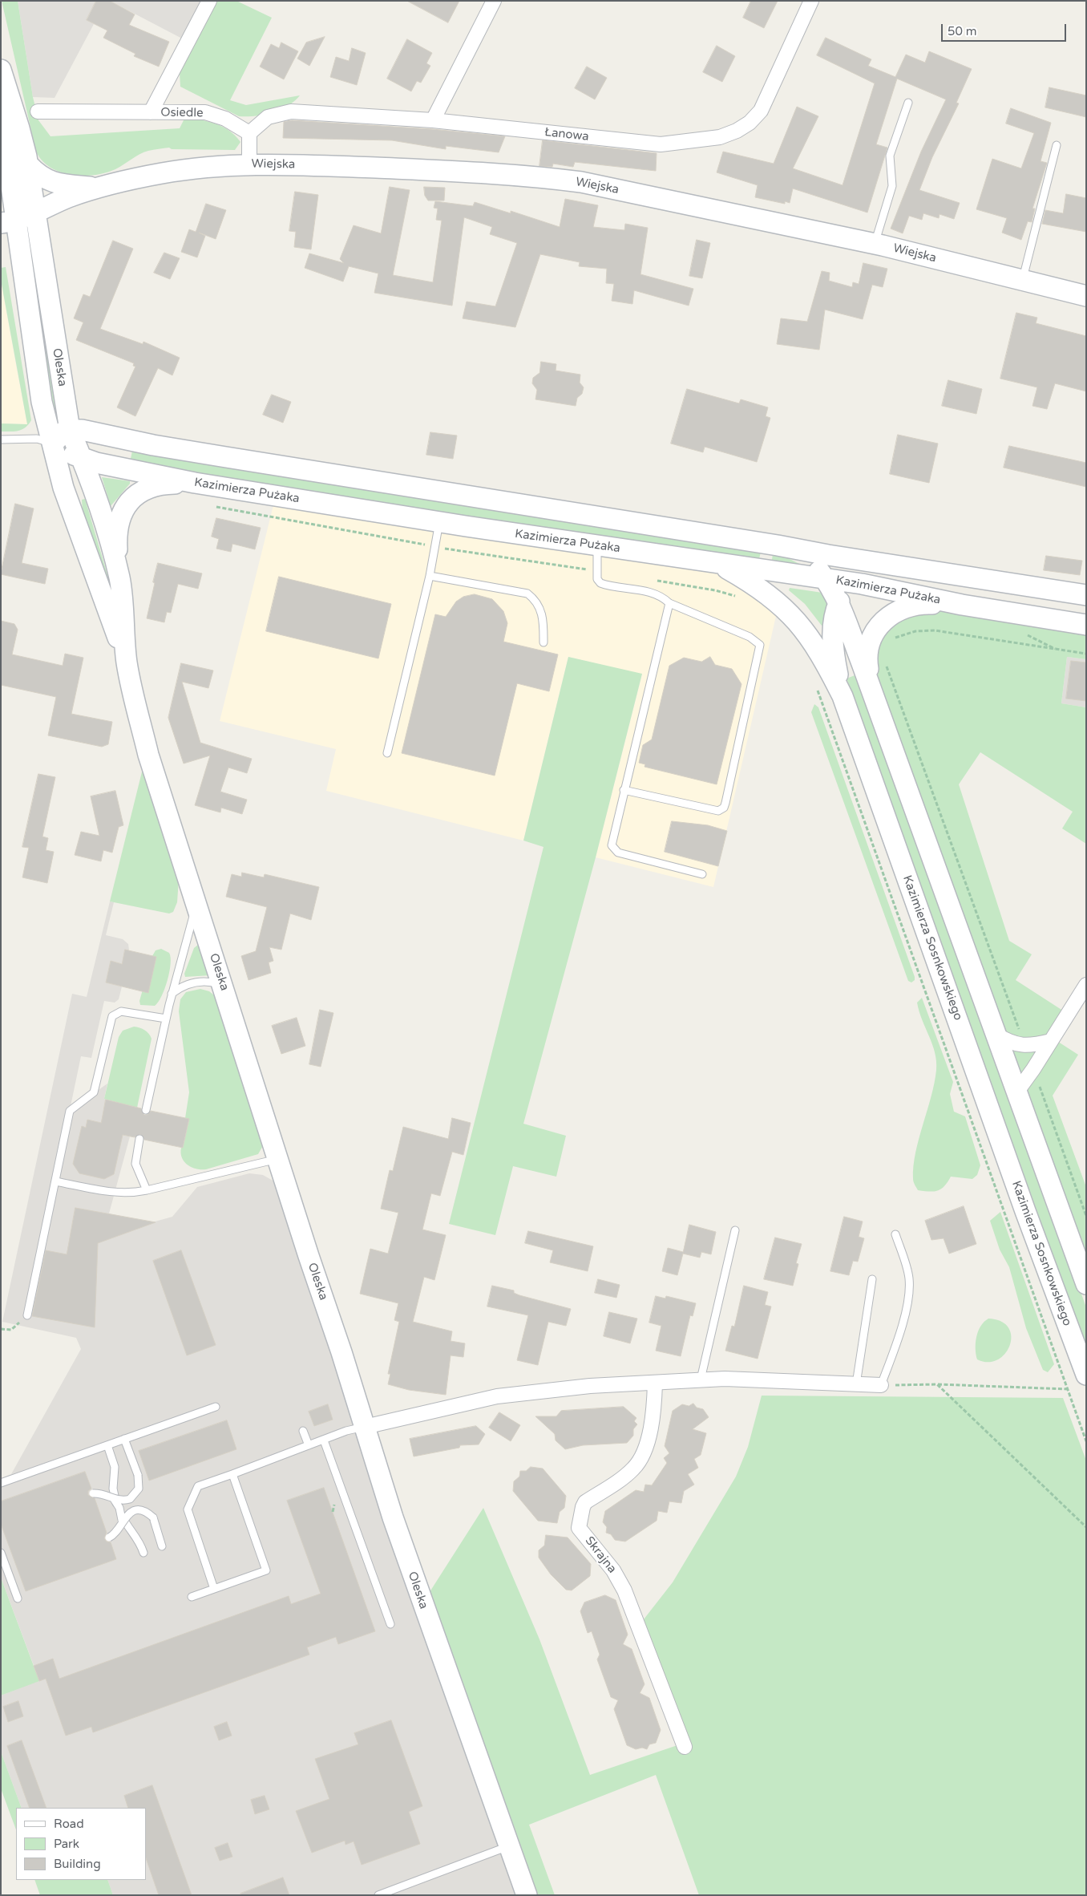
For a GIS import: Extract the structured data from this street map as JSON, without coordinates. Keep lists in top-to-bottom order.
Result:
{
  "streets": {
    "street": [
      "Osiedle",
      "Łanowa",
      "Wiejska",
      "Oleska",
      "Kazimierza Pużaka",
      "Kazimierza Sosnkowskiego",
      "Skrajna"
    ]
  },
  "crossings": [
    ["Osiedle", "Łanowa"],
    ["Wiejska", "Oleska"],
    ["Oleska", "Kazimierza Pużaka"],
    ["Kazimierza Pużaka", "Kazimierza Sosnkowskiego"]
  ],
  "legend": ["Road", "Park", "Building"],
  "scale_bar": "50 m"
}
